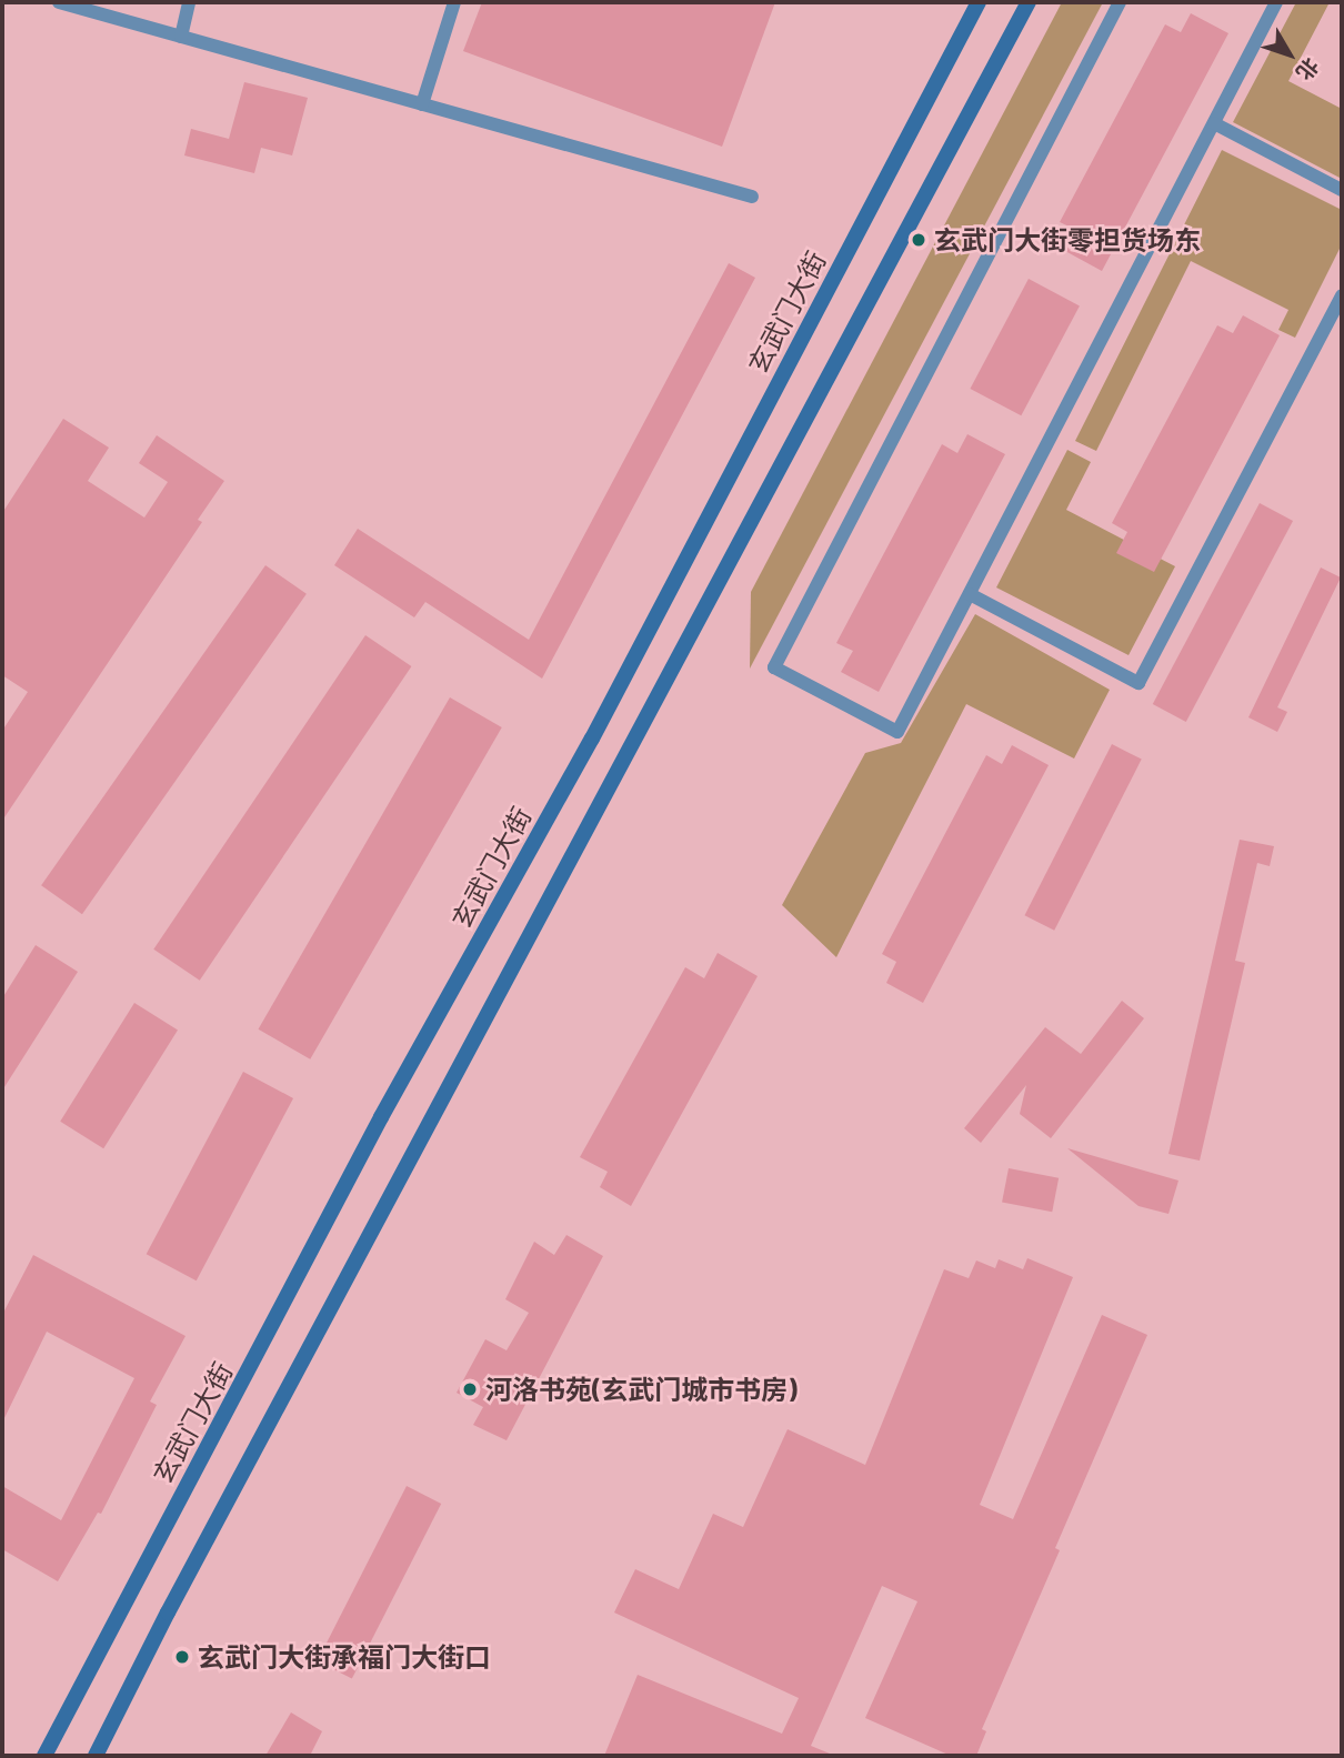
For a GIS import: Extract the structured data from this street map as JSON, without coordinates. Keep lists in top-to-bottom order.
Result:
{
  "streets": {
    "main road": ["玄武门大街"]
  },
  "places": ["玄武门大街零担货场东", "河洛书苑(玄武门城市书房)", "玄武门大街承福门大街口"],
  "north": "bottom right"
}
